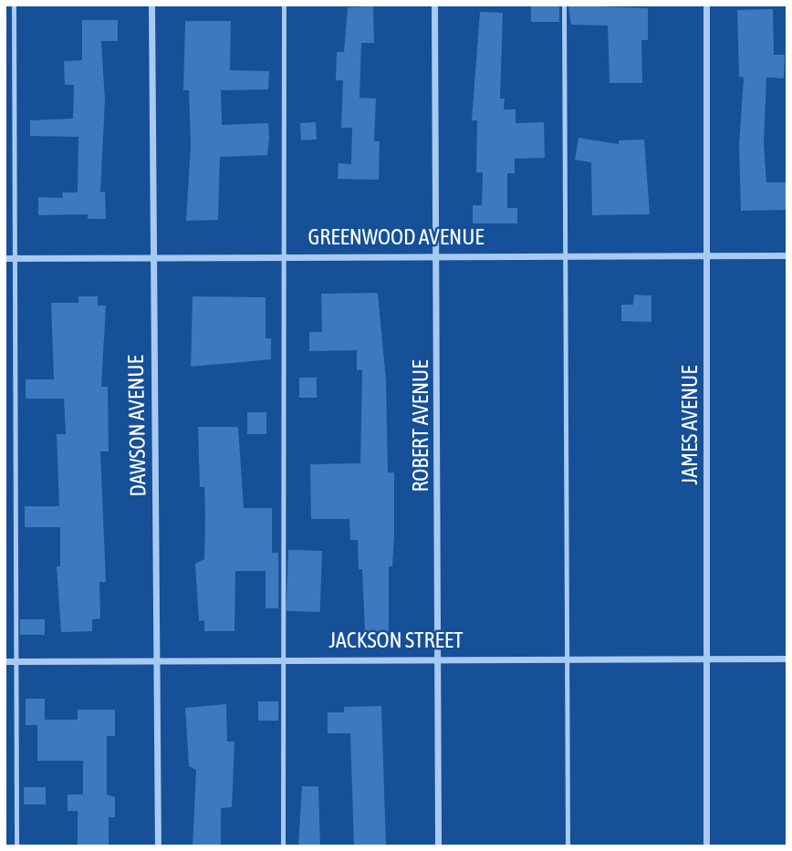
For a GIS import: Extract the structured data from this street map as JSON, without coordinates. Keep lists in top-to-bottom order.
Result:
{
  "streets": {
    "street": [
      "GREENWOOD AVENUE",
      "JAMES AVENUE",
      "DAWSON AVENUE",
      "ROBERT AVENUE",
      "JACKSON STREET"
    ]
  },
  "crossings": [
    ["GREENWOOD AVENUE", "JAMES AVENUE"],
    ["GREENWOOD AVENUE", "DAWSON AVENUE"],
    ["GREENWOOD AVENUE", "ROBERT AVENUE"],
    ["JAMES AVENUE", "JACKSON STREET"],
    ["DAWSON AVENUE", "JACKSON STREET"],
    ["ROBERT AVENUE", "JACKSON STREET"]
  ]
}
